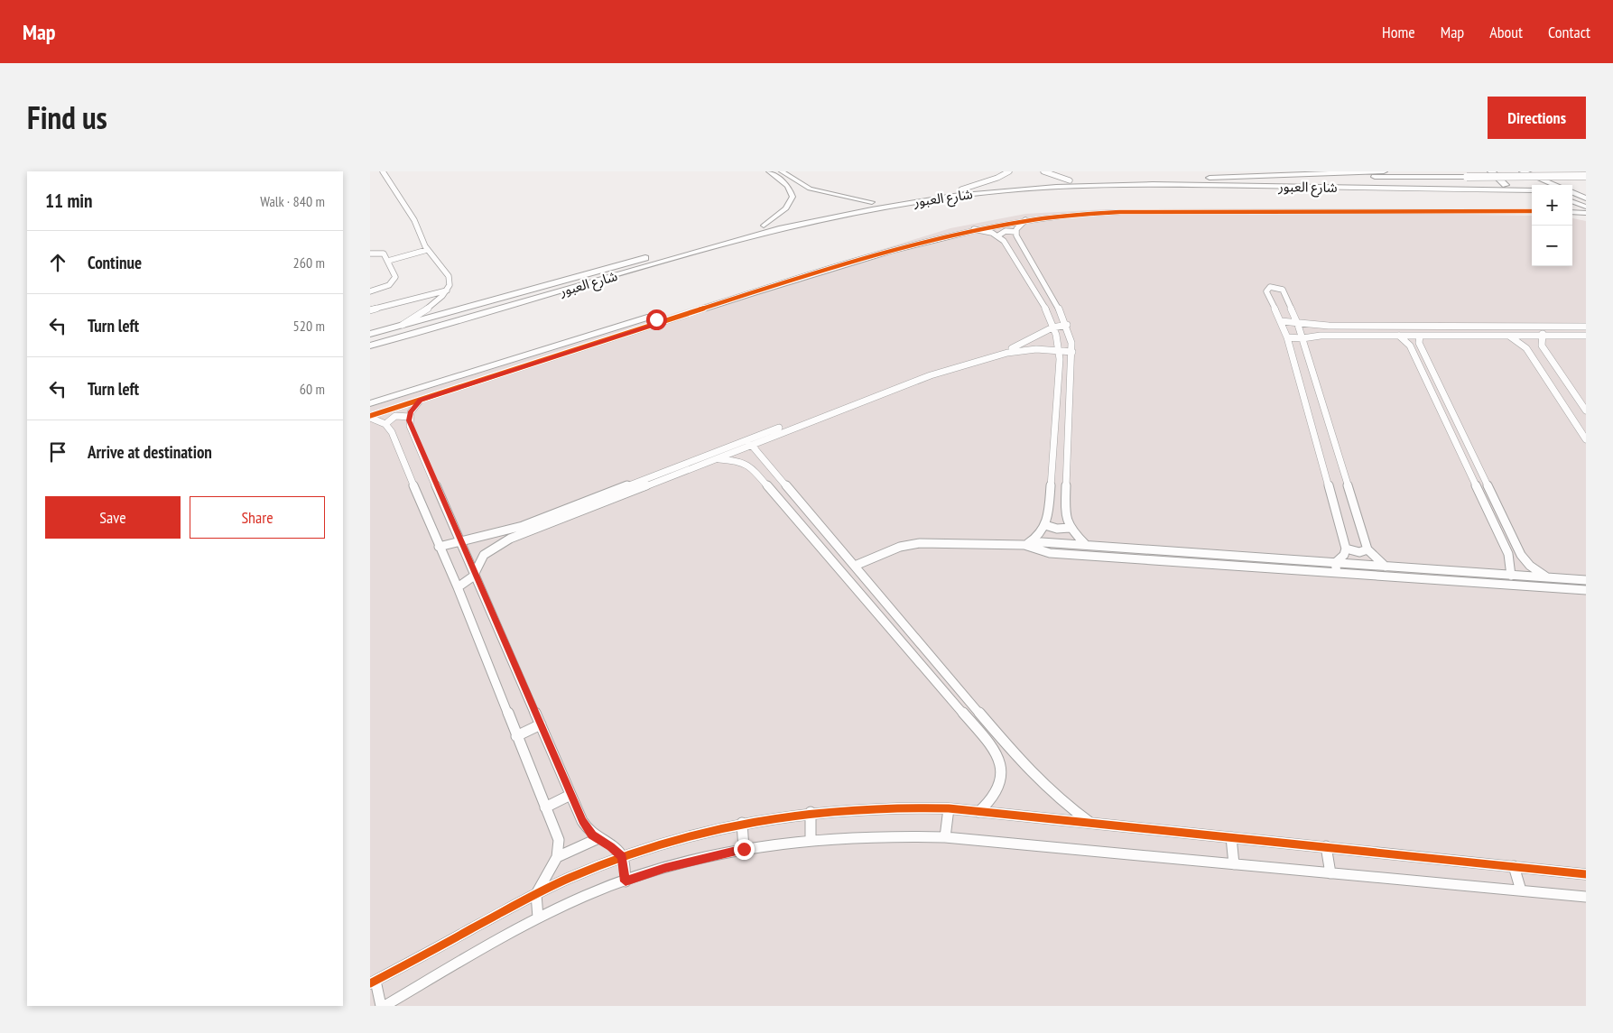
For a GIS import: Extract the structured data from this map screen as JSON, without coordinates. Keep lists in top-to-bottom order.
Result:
{
  "streets": {
    "main road": ["شارع العبور"]
  },
  "page": {
    "header": "Map",
    "nav": [
      "Home",
      "Map",
      "About",
      "Contact"
    ],
    "title": "Find us",
    "buttons": [
      "Directions",
      ["Save", "Share"]
    ],
    "heading": ["11 min", "Walk · 840 m"],
    "map_buttons": ["+", "−"],
    "list": [
      ["Continue", "260 m"],
      ["Turn left", "520 m"],
      ["Turn left", "60 m"],
      "Arrive at destination"
    ]
  }
}
